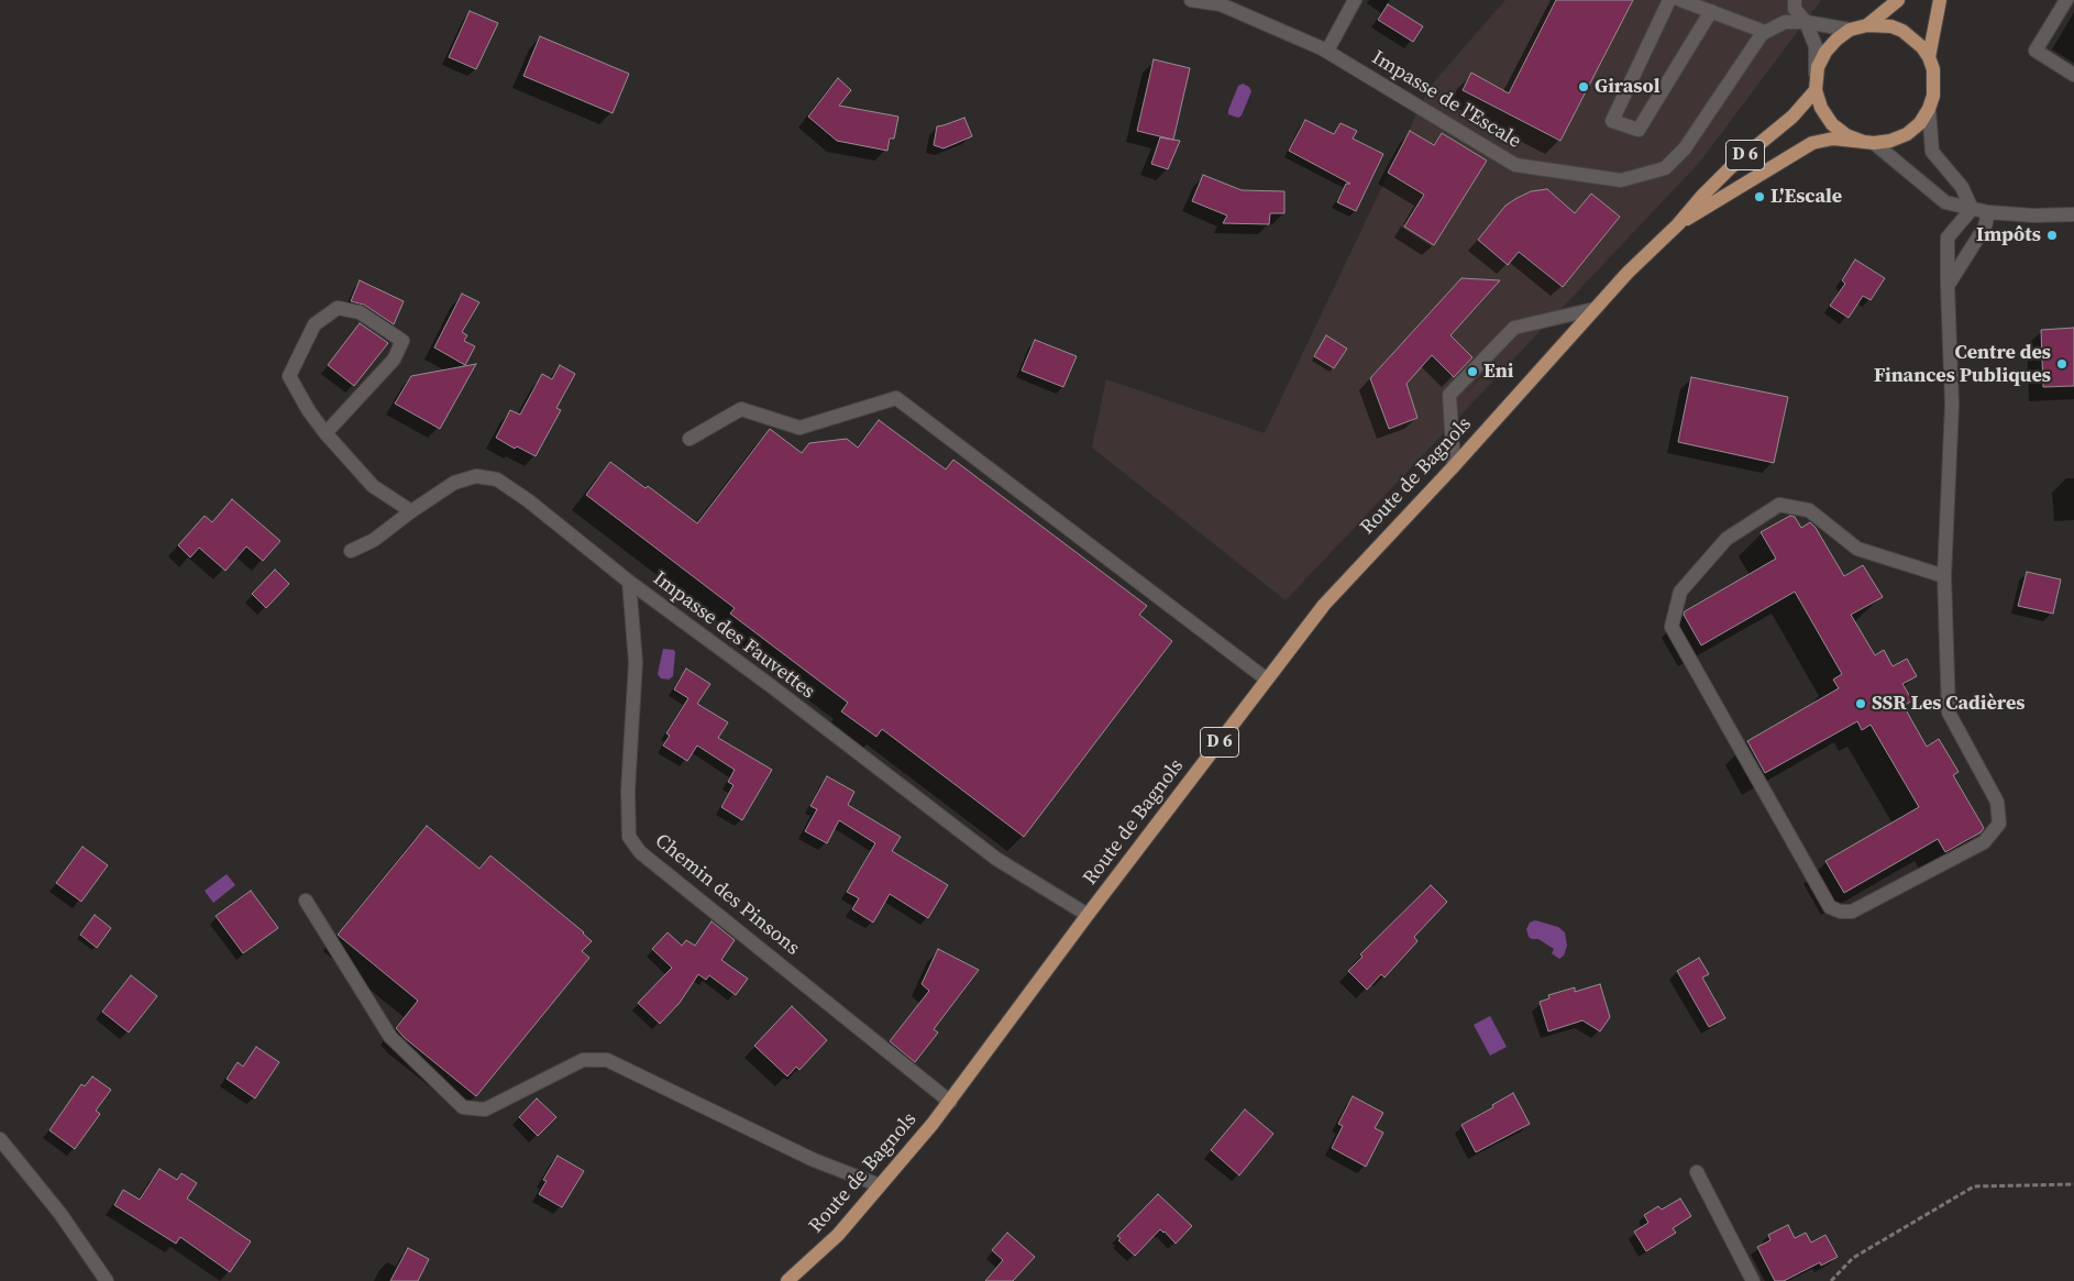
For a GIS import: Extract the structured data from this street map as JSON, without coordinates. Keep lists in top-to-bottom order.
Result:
{
  "streets": {
    "main road": ["D 6", "Route de Bagnols"],
    "street": ["Impasse de l'Escale", "Impasse des Fauvettes", "Chemin des Pinsons"]
  },
  "crossings": [
    ["D 6", "Route de Bagnols"],
    ["Route de Bagnols", "Impasse des Fauvettes"],
    ["Route de Bagnols", "Chemin des Pinsons"],
    ["Impasse des Fauvettes", "Chemin des Pinsons"]
  ],
  "places": [
    "Girasol",
    "L'Escale",
    "Impôts",
    "Centre des Finances Publiques",
    "Eni",
    "SSR Les Cadières"
  ]
}
